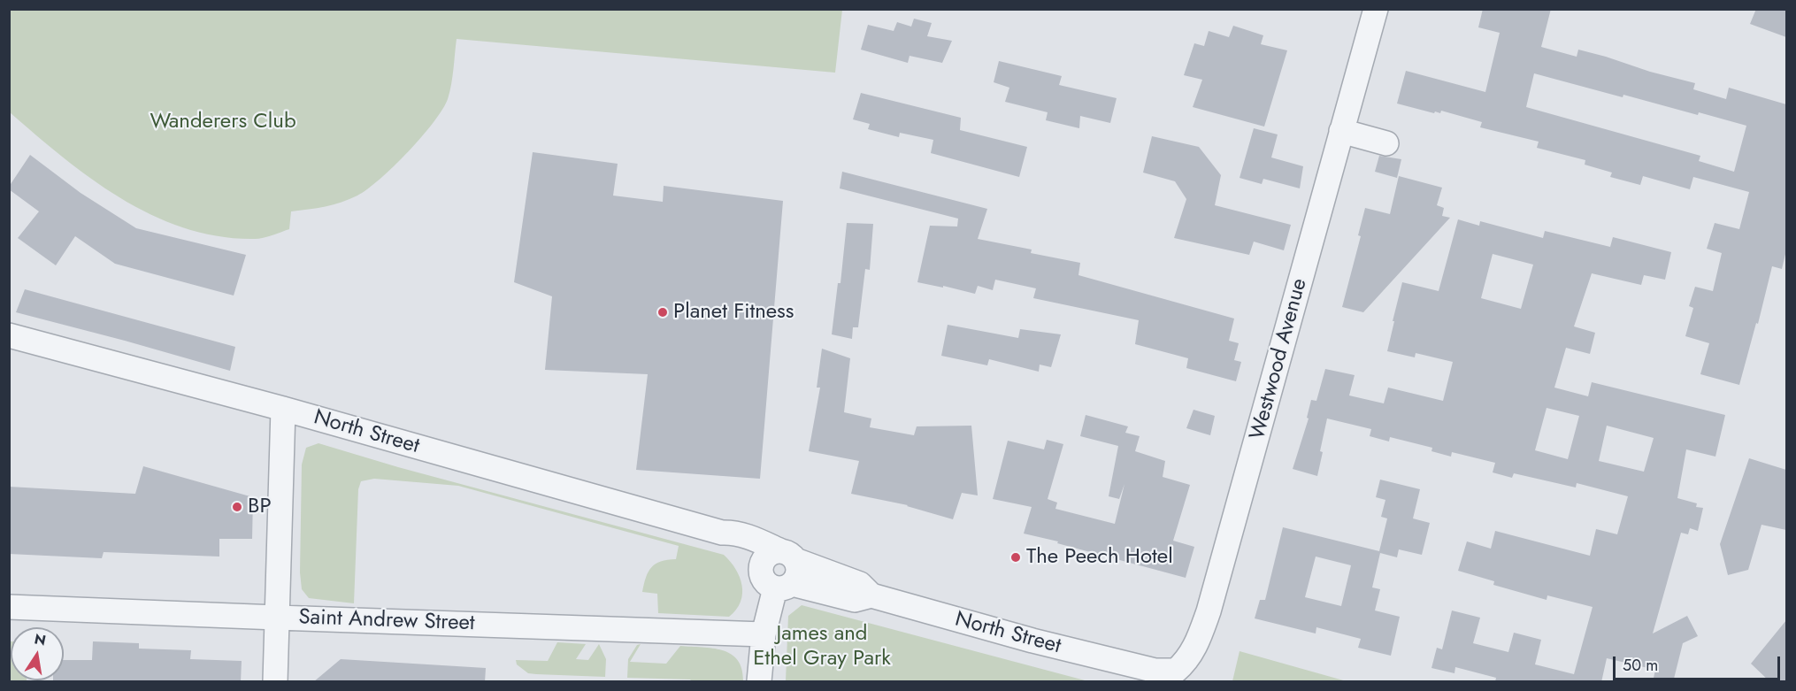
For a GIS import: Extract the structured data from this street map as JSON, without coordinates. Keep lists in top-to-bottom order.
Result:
{
  "streets": {
    "street": ["Westwood Avenue", "North Street", "Saint Andrew Street"]
  },
  "crossings": [
    ["Westwood Avenue", "North Street"]
  ],
  "parks": ["Wanderers Club", "James and Ethel Gray Park"],
  "places": ["Planet Fitness", "BP", "The Peech Hotel"],
  "scale_bar": "50 m",
  "north": "top"
}
